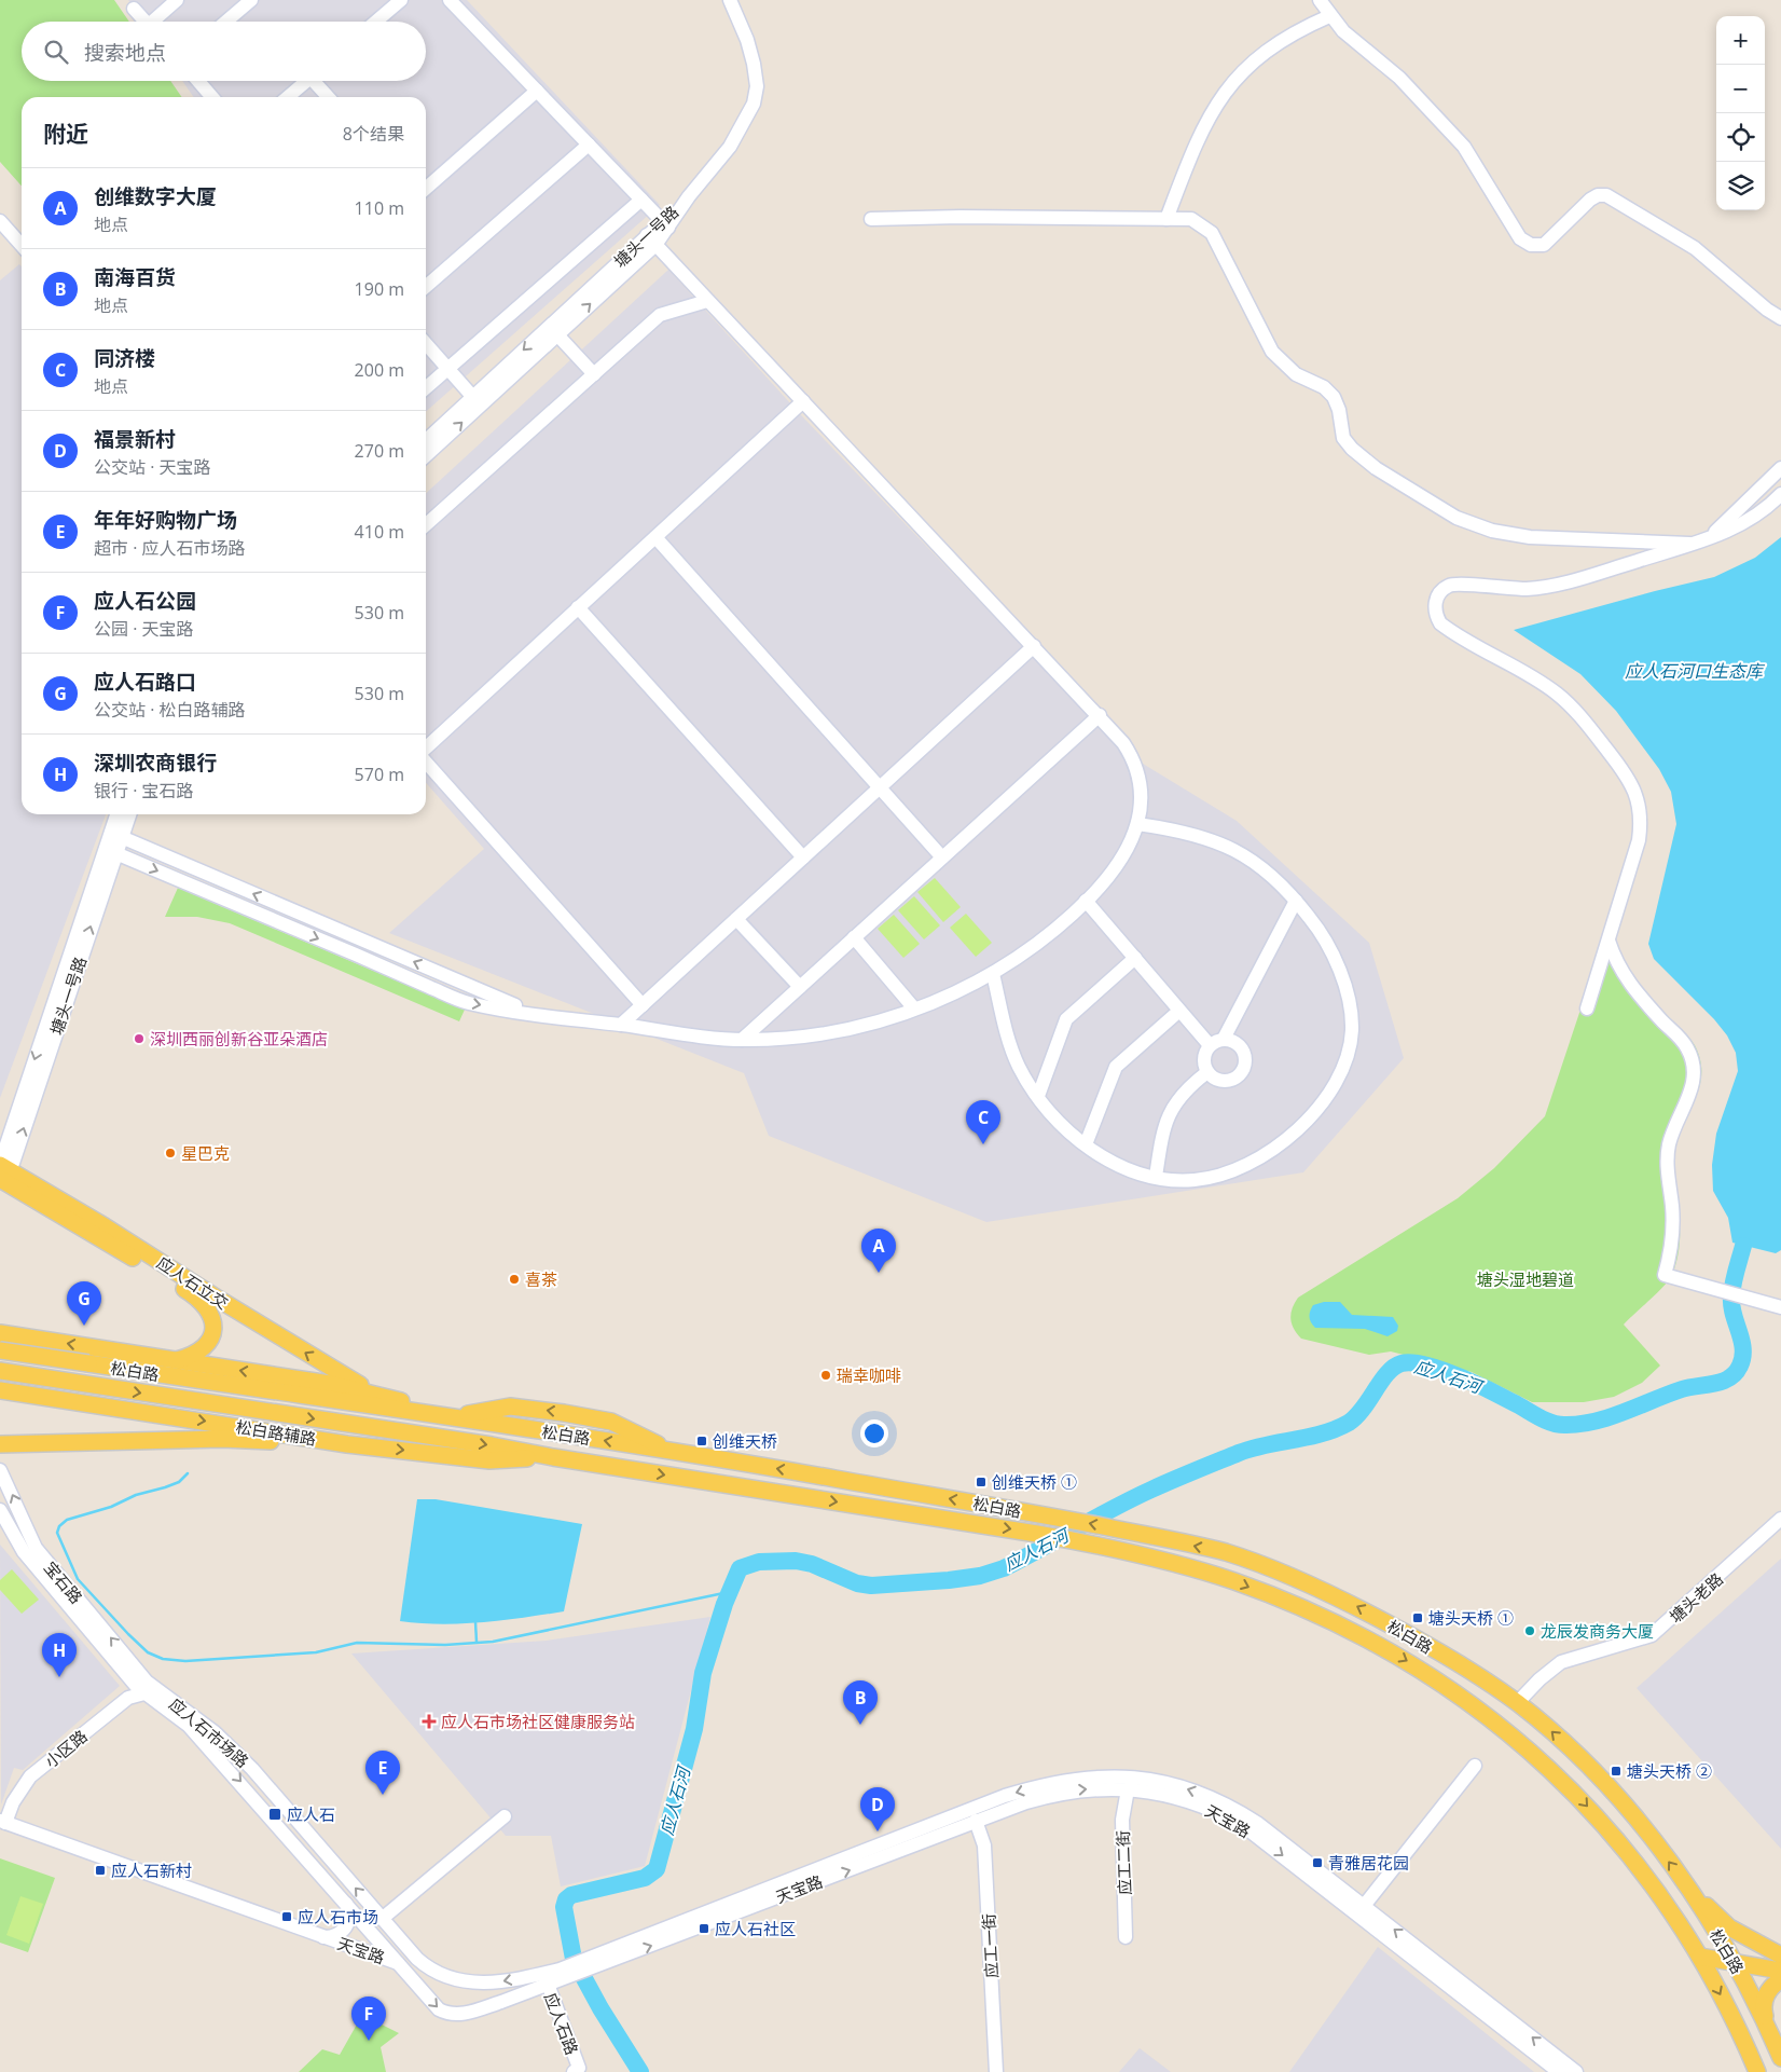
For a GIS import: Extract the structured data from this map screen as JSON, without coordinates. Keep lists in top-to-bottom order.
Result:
{
  "streets": {
    "main road": ["应人石立交", "松白路", "松白路辅路"],
    "street": [
      "塘头一号路",
      "宝石路",
      "塘头老路",
      "应人石市场路",
      "小区路",
      "天宝路",
      "应工二街",
      "应工一街",
      "应人石路"
    ]
  },
  "crossings": [
    ["塘头一号路", "应人石立交"],
    ["松白路", "松白路辅路"],
    ["松白路", "塘头老路"],
    ["宝石路", "应人石市场路"],
    ["宝石路", "小区路"],
    ["应人石市场路", "小区路"],
    ["应人石市场路", "天宝路"],
    ["小区路", "天宝路"],
    ["天宝路", "应工二街"],
    ["天宝路", "应工一街"],
    ["天宝路", "应人石路"]
  ],
  "water": ["应人石河口生态库", "应人石河"],
  "parks": ["塘头湿地碧道"],
  "places": {
    "other": [
      "深圳西丽创新谷亚朵酒店",
      "星巴克",
      "喜茶",
      "瑞幸咖啡",
      "龙辰发商务大厦"
    ],
    "transit": [
      "创维天桥",
      "创维天桥 ①",
      "塘头天桥 ①",
      "塘头天桥 ②",
      "应人石",
      "青雅居花园",
      "应人石新村",
      "应人石市场",
      "应人石社区"
    ],
    "health": ["应人石市场社区健康服务站"]
  },
  "page": {
    "map_buttons": ["+", "−"],
    "search": "搜索地点",
    "heading": ["附近", "8个结果"],
    "list": [
      {
        "mark": "A",
        "name": "创维数字大厦",
        "note": "地点",
        "value": "110 m"
      },
      {
        "mark": "B",
        "name": "南海百货",
        "note": "地点",
        "value": "190 m"
      },
      {
        "mark": "C",
        "name": "同济楼",
        "note": "地点",
        "value": "200 m"
      },
      {
        "mark": "D",
        "name": "福景新村",
        "note": "公交站 · 天宝路",
        "value": "270 m"
      },
      {
        "mark": "E",
        "name": "年年好购物广场",
        "note": "超市 · 应人石市场路",
        "value": "410 m"
      },
      {
        "mark": "F",
        "name": "应人石公园",
        "note": "公园 · 天宝路",
        "value": "530 m"
      },
      {
        "mark": "G",
        "name": "应人石路口",
        "note": "公交站 · 松白路辅路",
        "value": "530 m"
      },
      {
        "mark": "H",
        "name": "深圳农商银行",
        "note": "银行 · 宝石路",
        "value": "570 m"
      }
    ],
    "pins": [
      "C",
      "A",
      "G",
      "H",
      "B",
      "E",
      "D",
      "F"
    ]
  }
}
